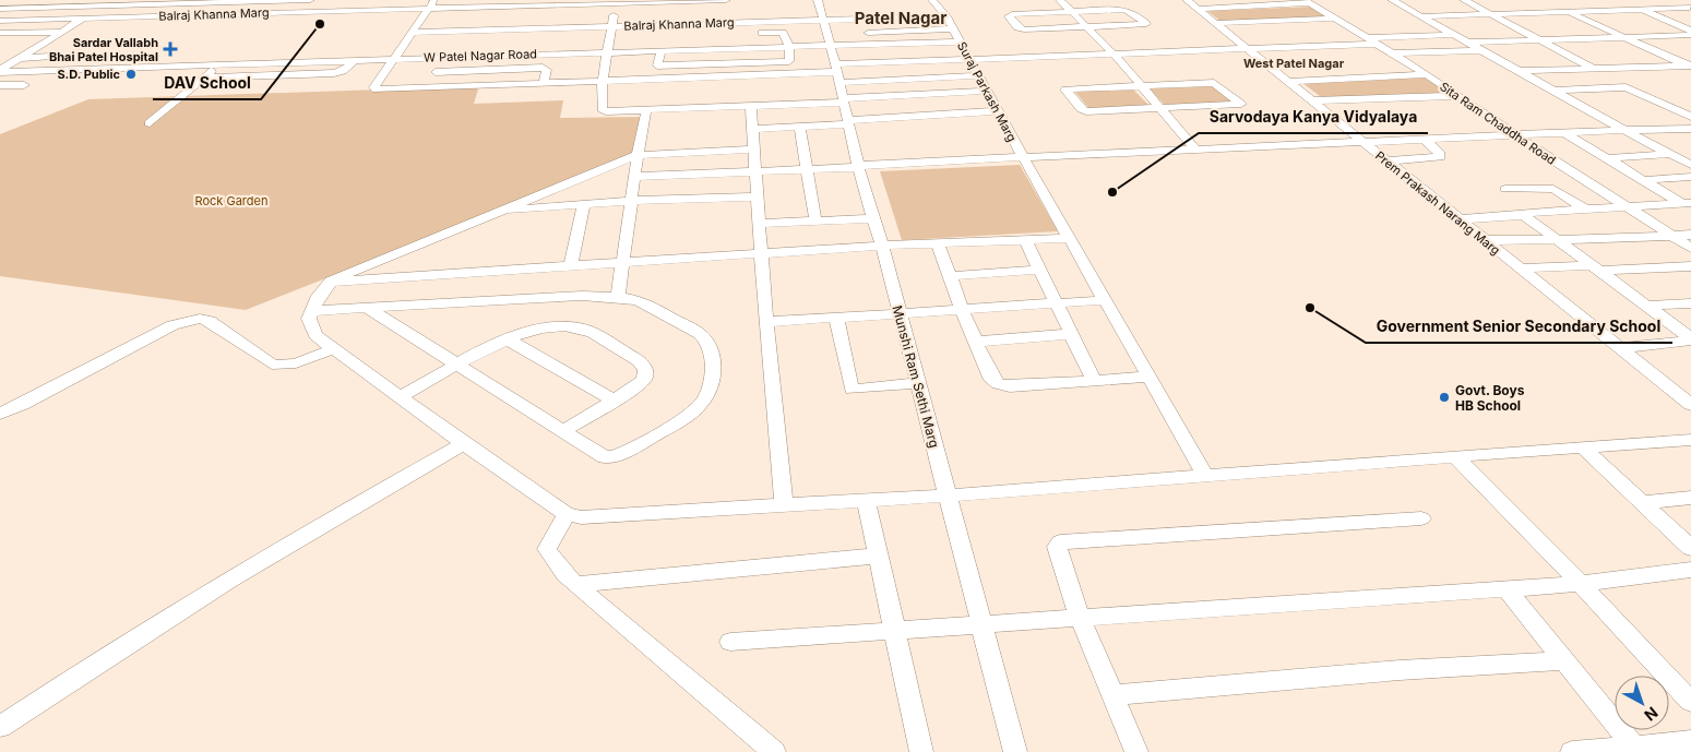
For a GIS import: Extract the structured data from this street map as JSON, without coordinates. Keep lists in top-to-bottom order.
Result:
{
  "streets": {
    "street": [
      "Balraj Khanna Marg",
      "W Patel Nagar Road",
      "Suraj Parkash Marg",
      "Sita Ram Chaddha Road",
      "Prem Prakash Narang Marg",
      "Munshi Ram Sethi Marg"
    ]
  },
  "crossings": [
    ["Balraj Khanna Marg", "Suraj Parkash Marg"],
    ["Balraj Khanna Marg", "Munshi Ram Sethi Marg"],
    ["W Patel Nagar Road", "Suraj Parkash Marg"],
    ["W Patel Nagar Road", "Munshi Ram Sethi Marg"]
  ],
  "districts": ["Patel Nagar", "West Patel Nagar"],
  "parks": ["Rock Garden"],
  "places": {
    "other": [
      "DAV School",
      "S.D. Public",
      "Sarvodaya Kanya Vidyalaya",
      "Government Senior Secondary School",
      "Govt. Boys HB School"
    ],
    "health": ["Sardar Vallabh Bhai Patel Hospital"]
  },
  "north": "bottom right"
}
